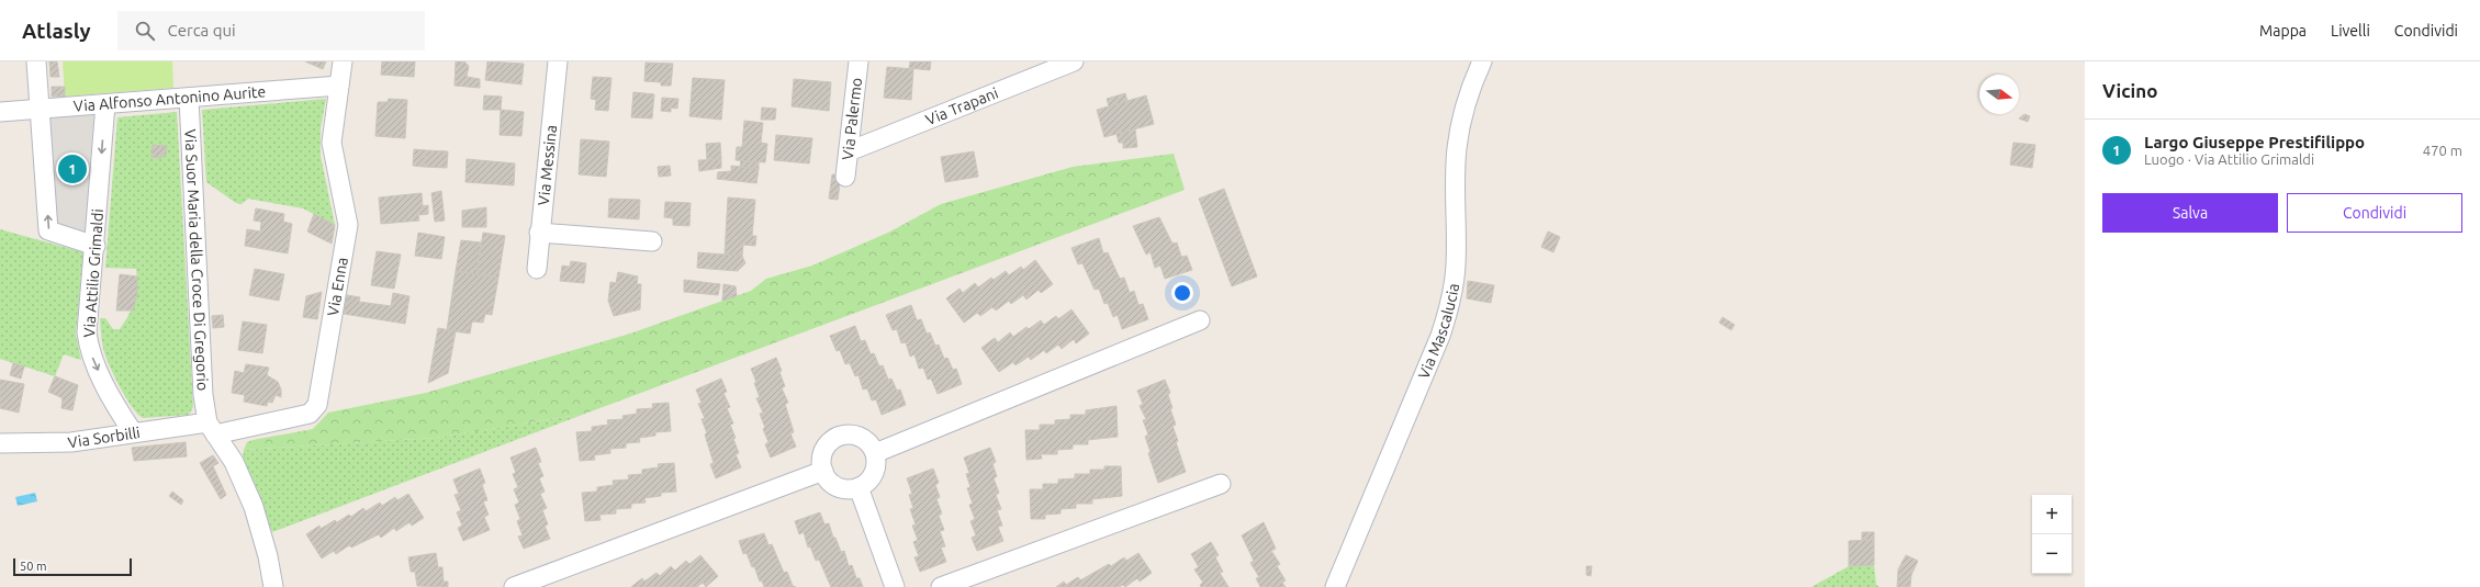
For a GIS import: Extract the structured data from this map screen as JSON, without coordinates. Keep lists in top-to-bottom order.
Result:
{
  "streets": {
    "street": [
      "Via Alfonso Antonino Aurite",
      "Via Trapani",
      "Via Palermo",
      "Via Messina",
      "Via Suor Maria della Croce Di Gregorio",
      "Via Attilio Grimaldi",
      "Via Enna",
      "Via Mascalucia",
      "Via Sorbilli"
    ]
  },
  "crossings": [
    ["Via Alfonso Antonino Aurite", "Via Suor Maria della Croce Di Gregorio"],
    ["Via Alfonso Antonino Aurite", "Via Attilio Grimaldi"],
    ["Via Alfonso Antonino Aurite", "Via Enna"],
    ["Via Trapani", "Via Palermo"],
    ["Via Suor Maria della Croce Di Gregorio", "Via Enna"],
    ["Via Suor Maria della Croce Di Gregorio", "Via Sorbilli"],
    ["Via Attilio Grimaldi", "Via Sorbilli"],
    ["Via Enna", "Via Sorbilli"]
  ],
  "one_way": ["Via Attilio Grimaldi"],
  "scale_bar": "50 m",
  "north": "right",
  "page": {
    "header": "Atlasly",
    "search": "Cerca qui",
    "nav": ["Mappa", "Livelli", "Condividi"],
    "heading": "Vicino",
    "list": [
      {
        "mark": "1",
        "name": "Largo Giuseppe Prestifilippo",
        "note": "Luogo · Via Attilio Grimaldi",
        "value": "470 m"
      }
    ],
    "pins": "1",
    "buttons": ["Salva", "Condividi"],
    "map_buttons": ["+", "−"],
    "scale": "50 m"
  }
}
